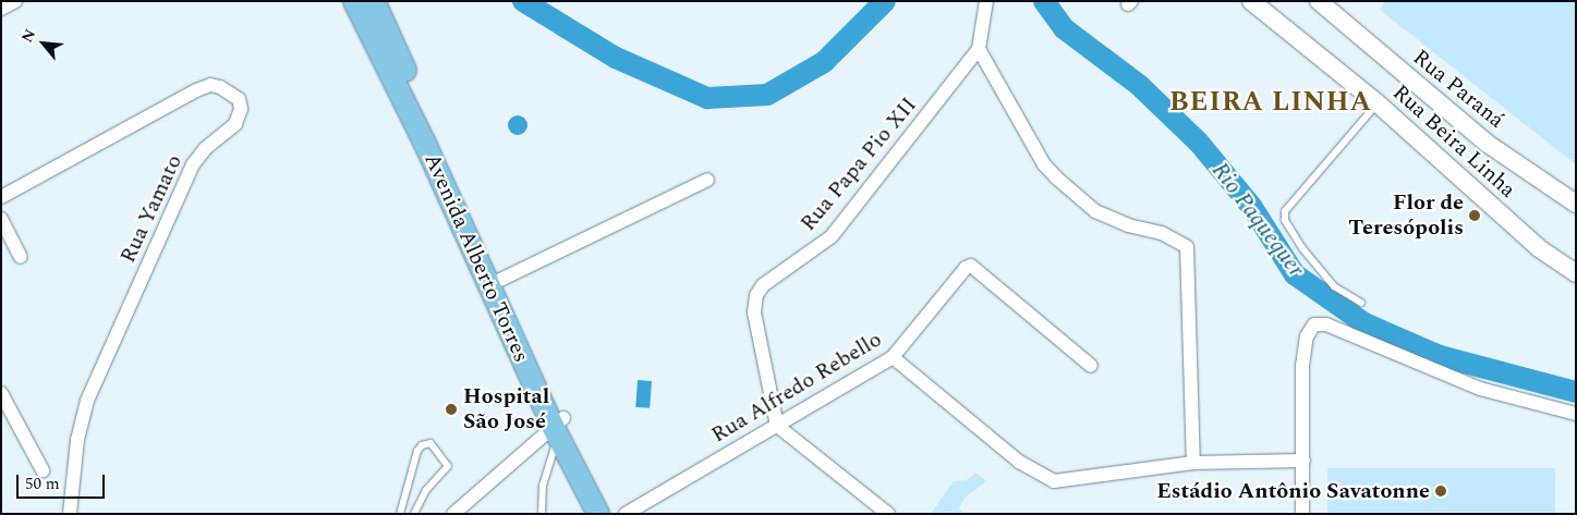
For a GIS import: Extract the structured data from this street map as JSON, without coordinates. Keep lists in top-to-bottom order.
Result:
{
  "streets": {
    "main road": ["Avenida Alberto Torres"],
    "street": [
      "Rua Paraná",
      "Rua Beira Linha",
      "Rua Papa Pio XII",
      "Rua Yamato",
      "Rua Alfredo Rebello"
    ]
  },
  "crossings": [
    ["Rua Papa Pio XII", "Rua Alfredo Rebello"]
  ],
  "districts": ["BEIRA LINHA"],
  "water": ["Rio Paquequer"],
  "places": ["Flor de Teresópolis", "Hospital São José", "Estádio Antônio Savatonne"],
  "scale_bar": "50 m",
  "north": "top left"
}
